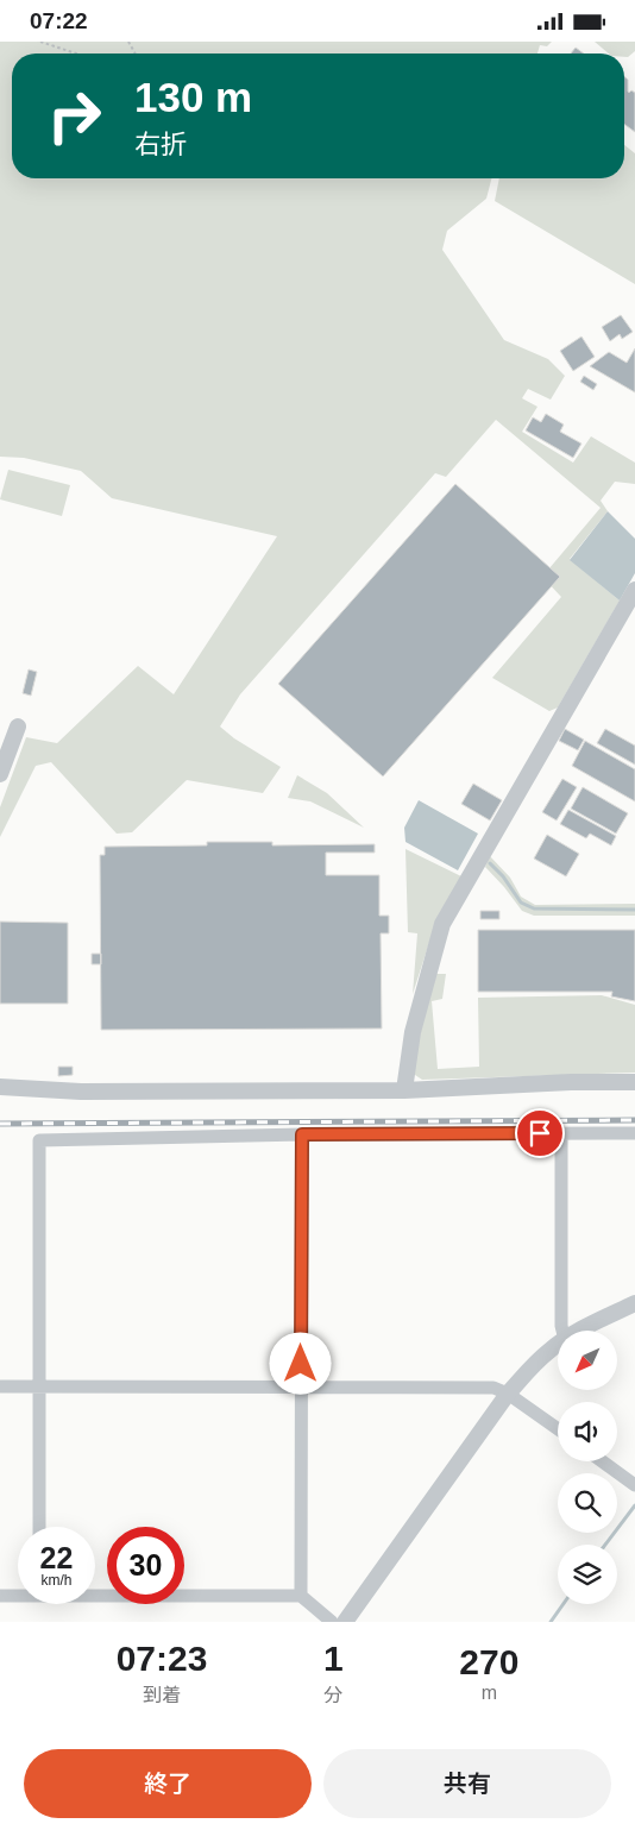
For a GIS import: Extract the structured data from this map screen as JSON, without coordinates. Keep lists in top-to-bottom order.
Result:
{
  "north": "bottom left",
  "page": {
    "status": "07:22",
    "turn": ["130 m", "右折"],
    "speed": "22 km/h",
    "limit": "30",
    "eta": [
      "07:23",
      "到着",
      "1",
      "分",
      "270",
      "m"
    ],
    "buttons": ["終了", "共有"]
  }
}
